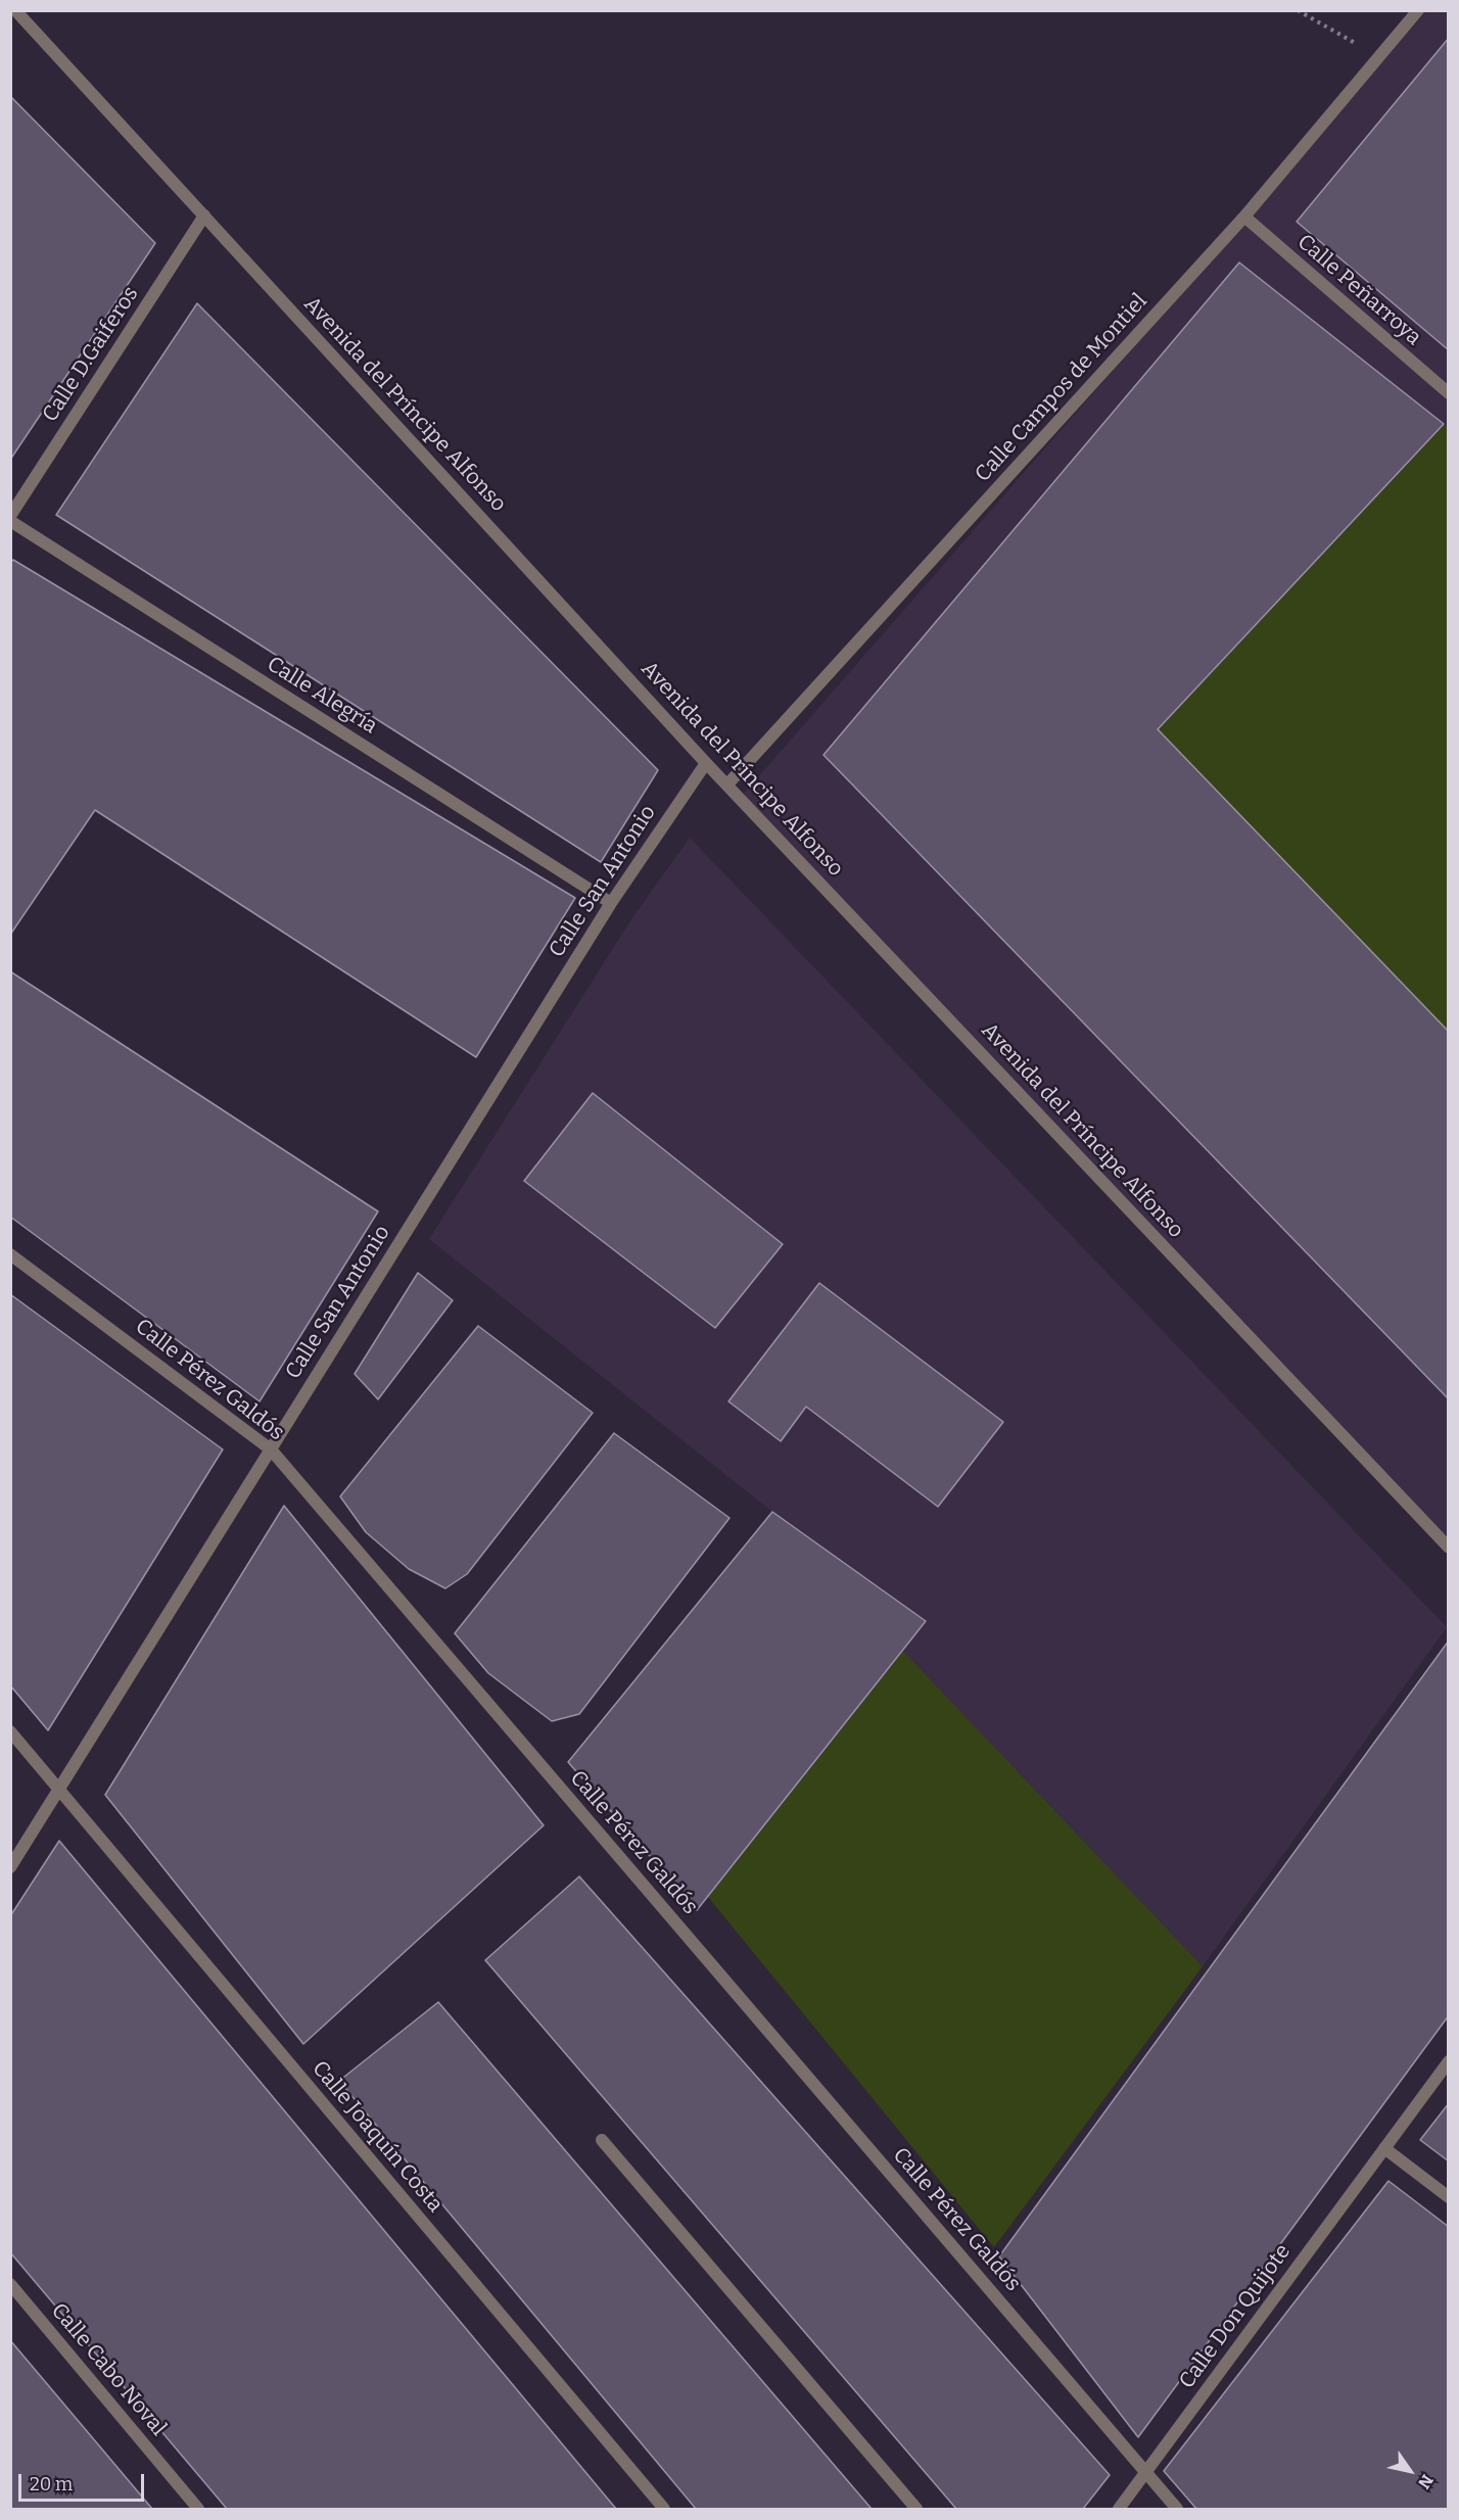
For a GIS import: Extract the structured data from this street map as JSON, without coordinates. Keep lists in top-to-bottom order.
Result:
{
  "streets": {
    "street": [
      "Calle Peñarroya",
      "Calle D.Gaiferos",
      "Calle Campos de Montiel",
      "Avenida del Príncipe Alfonso",
      "Calle Alegría",
      "Calle San Antonio",
      "Calle Pérez Galdós",
      "Calle Joaquín Costa",
      "Calle Don Quijote",
      "Calle Cabo Noval"
    ]
  },
  "crossings": [
    ["Calle Peñarroya", "Calle Campos de Montiel"],
    ["Calle D.Gaiferos", "Avenida del Príncipe Alfonso"],
    ["Calle Campos de Montiel", "Avenida del Príncipe Alfonso"],
    ["Avenida del Príncipe Alfonso", "Calle San Antonio"],
    ["Calle Alegría", "Calle San Antonio"],
    ["Calle San Antonio", "Calle Pérez Galdós"],
    ["Calle San Antonio", "Calle Joaquín Costa"],
    ["Calle Pérez Galdós", "Calle Don Quijote"]
  ],
  "scale_bar": "20 m",
  "north": "bottom right"
}
